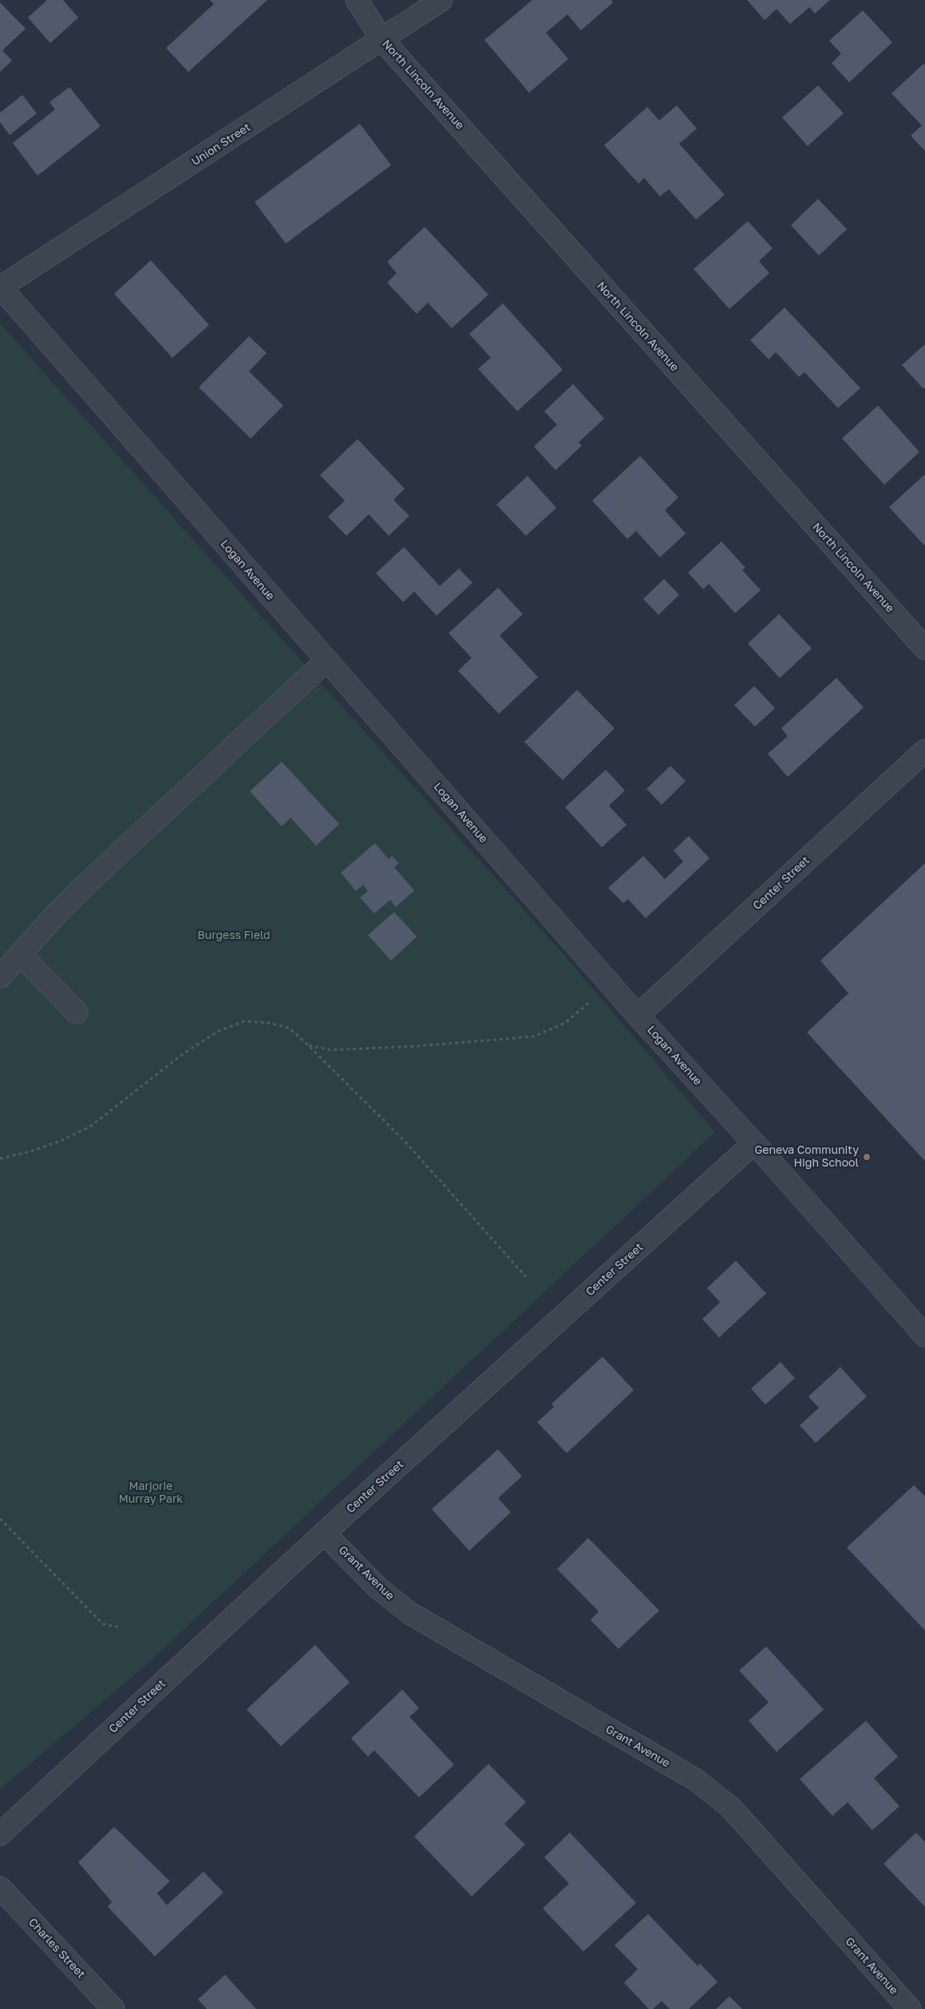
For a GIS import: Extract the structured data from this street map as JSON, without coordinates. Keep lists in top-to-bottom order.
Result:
{
  "streets": {
    "street": [
      "North Lincoln Avenue",
      "Union Street",
      "Logan Avenue",
      "Center Street",
      "Grant Avenue",
      "Charles Street"
    ]
  },
  "crossings": [
    ["North Lincoln Avenue", "Union Street"],
    ["Union Street", "Logan Avenue"],
    ["Logan Avenue", "Center Street"],
    ["Center Street", "Grant Avenue"]
  ],
  "parks": ["Burgess Field", "Marjorie Murray Park"],
  "places": ["Geneva Community High School"]
}
